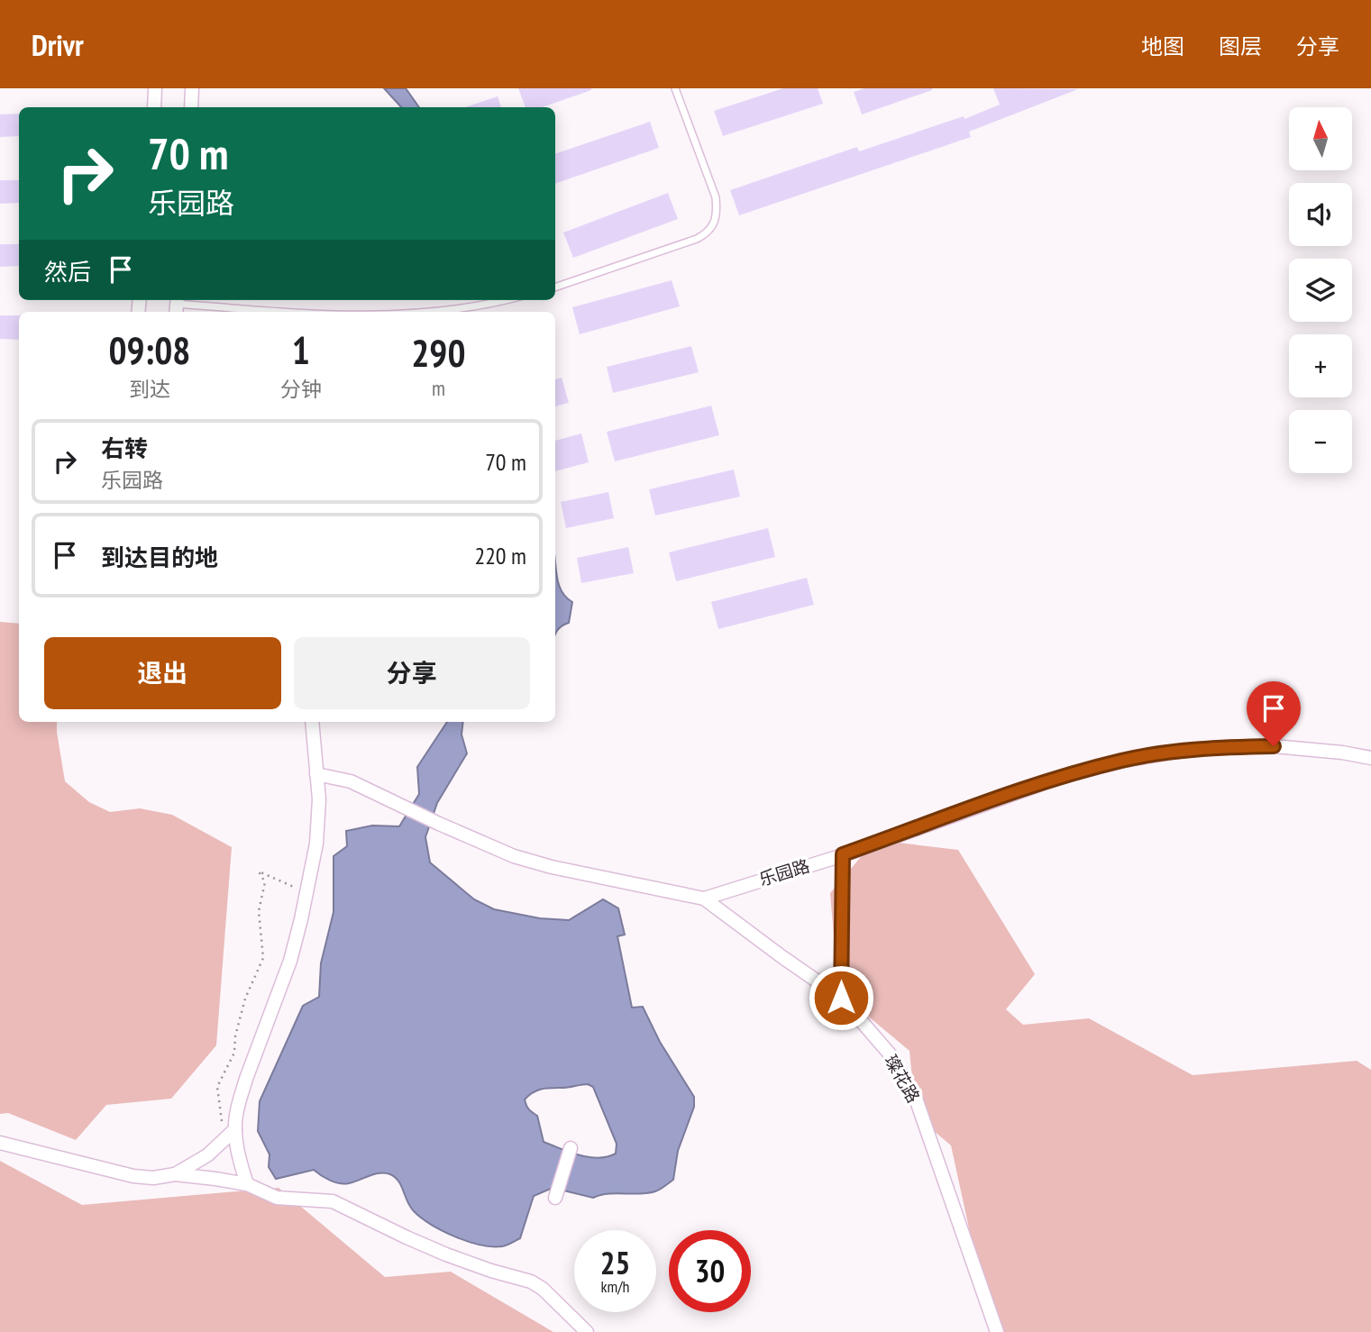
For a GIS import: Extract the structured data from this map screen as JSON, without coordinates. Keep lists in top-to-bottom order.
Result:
{
  "streets": {
    "street": ["乐园路", "璨花路"]
  },
  "crossings": [
    ["乐园路", "璨花路"]
  ],
  "north": "top",
  "page": {
    "header": "Drivr",
    "nav": ["地图", "图层", "分享"],
    "map_buttons": ["+", "−"],
    "turn": ["70 m", "乐园路"],
    "then": "然后",
    "eta": [
      "09:08",
      "到达",
      "1",
      "分钟",
      "290",
      "m"
    ],
    "list": [
      {
        "name": "右转",
        "note": "乐园路",
        "value": "70 m"
      },
      {
        "name": "到达目的地",
        "value": "220 m"
      }
    ],
    "buttons": ["退出", "分享"],
    "speed": "25 km/h",
    "limit": "30"
  }
}
